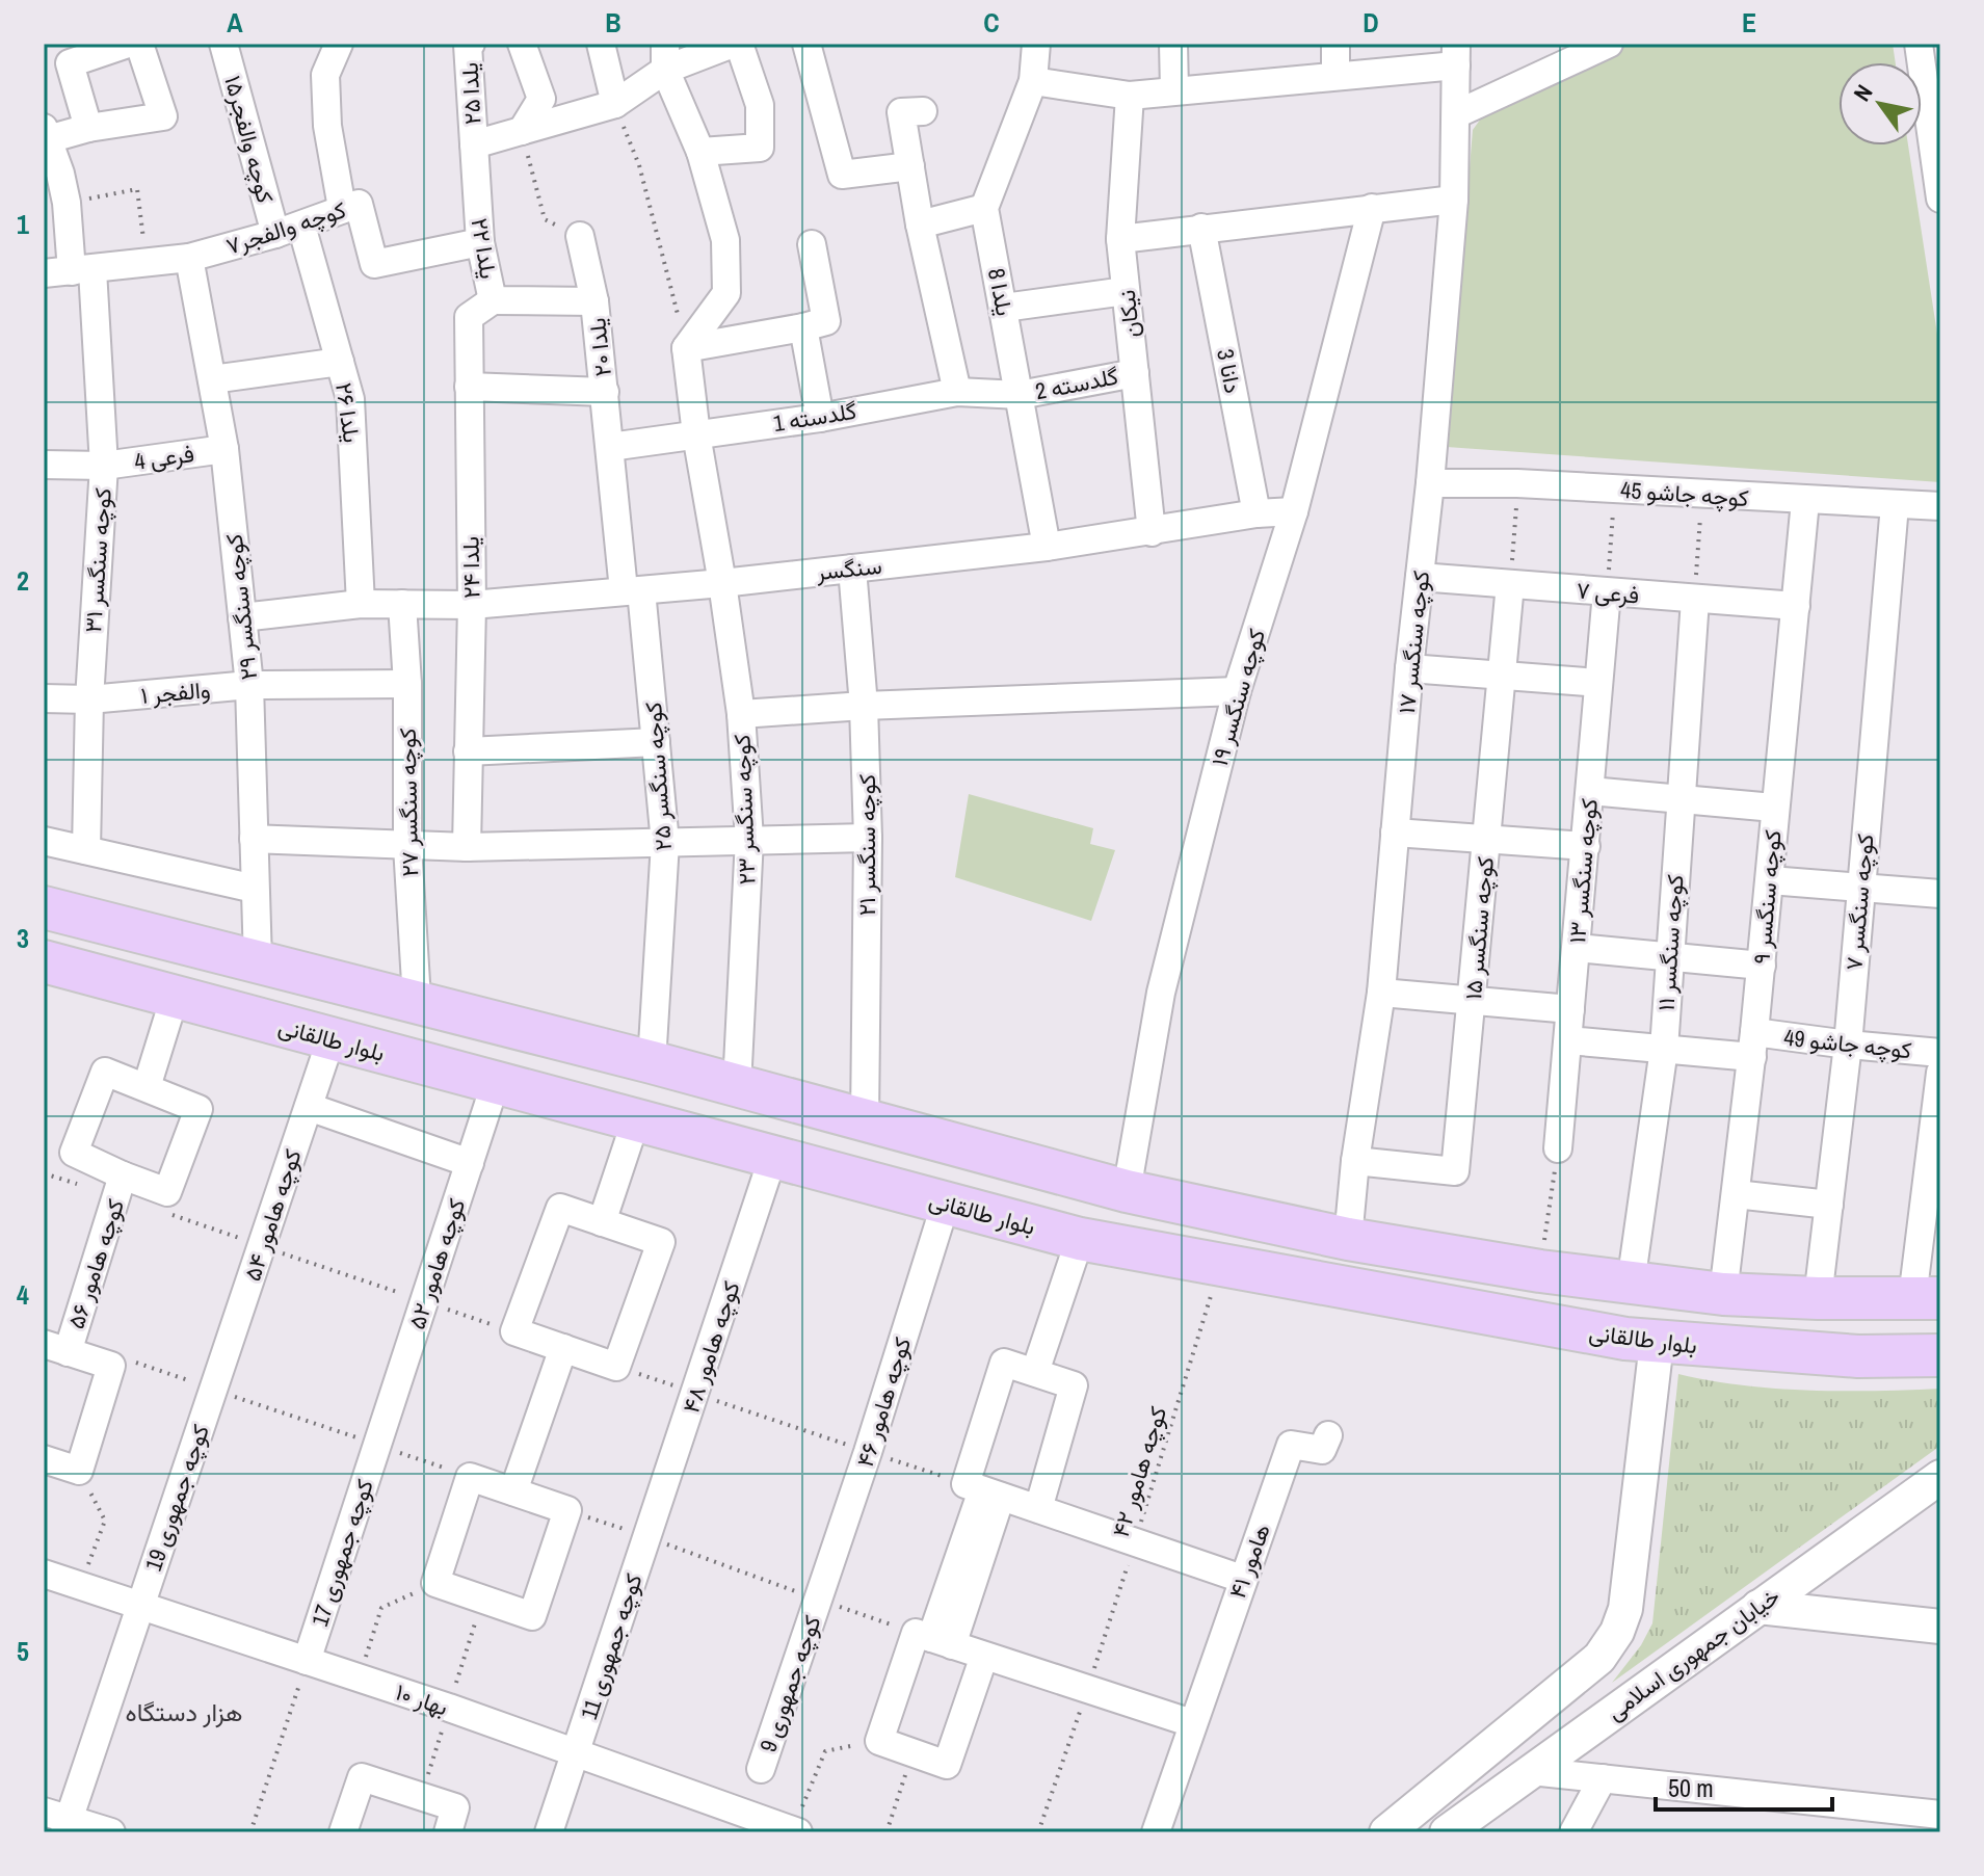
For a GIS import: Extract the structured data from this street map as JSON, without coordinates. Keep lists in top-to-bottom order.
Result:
{
  "streets": {
    "main road": ["بلوار طالقانی"],
    "street": [
      "یلدا ۲۵",
      "کوچه والفجر۱۵",
      "کوچه والفجر۷",
      "یلدا ۲۲",
      "یلدا 8",
      "نیکان",
      "یلدا ۲۰",
      "دانا 3",
      "گلدسته 2",
      "یلدا ۲۶",
      "گلدسته 1",
      "فرعی 4",
      "کوچه جاشو 45",
      "کوچه سنگسر ۳۱",
      "یلدا ۲۴",
      "سنگسر",
      "فرعی ۷",
      "کوچه سنگسر ۲۹",
      "کوچه سنگسر ۱۷",
      "والفجر ۱",
      "کوچه سنگسر ۱۹",
      "کوچه سنگسر ۲۵",
      "کوچه سنگسر ۲۷",
      "کوچه سنگسر ۲۳",
      "کوچه سنگسر ۲۱",
      "کوچه سنگسر ۱۳",
      "کوچه سنگسر ۹",
      "کوچه سنگسر ۷",
      "کوچه سنگسر ۱۵",
      "کوچه سنگسر ۱۱",
      "کوچه جاشو 49",
      "کوچه هامور ۵۴",
      "کوچه هامور ۵۶",
      "کوچه هامور ۵۲",
      "کوچه هامور ۴۸",
      "کوچه هامور ۴۶",
      "کوچه جمهوری 19",
      "کوچه جمهوری 17",
      "هامور ۴۱",
      "کوچه جمهوری 11",
      "خیابان جمهوری اسلامی",
      "کوچه جمهوری 9",
      "بهار ۱۰"
    ],
    "path": ["کوچه هامور ۴۲"]
  },
  "crossings": [
    ["یلدا ۲۵", "یلدا ۲۲"],
    ["کوچه والفجر۱۵", "کوچه والفجر۷"],
    ["کوچه والفجر۱۵", "یلدا ۲۶"],
    ["کوچه والفجر۷", "یلدا ۲۲"],
    ["کوچه والفجر۷", "یلدا ۲۶"],
    ["کوچه والفجر۷", "کوچه سنگسر ۳۱"],
    ["کوچه والفجر۷", "کوچه سنگسر ۲۹"],
    ["یلدا ۲۲", "یلدا ۲۰"],
    ["یلدا ۲۲", "یلدا ۲۴"],
    ["یلدا 8", "گلدسته 2"],
    ["یلدا 8", "گلدسته 1"],
    ["یلدا 8", "سنگسر"],
    ["نیکان", "گلدسته 2"],
    ["نیکان", "سنگسر"],
    ["یلدا ۲۰", "گلدسته 1"],
    ["یلدا ۲۰", "سنگسر"],
    ["یلدا ۲۰", "کوچه سنگسر ۲۵"],
    ["دانا 3", "سنگسر"],
    ["گلدسته 2", "گلدسته 1"],
    ["یلدا ۲۶", "سنگسر"],
    ["گلدسته 1", "کوچه سنگسر ۲۳"],
    ["فرعی 4", "کوچه سنگسر ۳۱"],
    ["فرعی 4", "کوچه سنگسر ۲۹"],
    ["کوچه جاشو 45", "کوچه سنگسر ۱۷"],
    ["کوچه جاشو 45", "کوچه سنگسر ۹"],
    ["کوچه جاشو 45", "کوچه سنگسر ۷"],
    ["کوچه سنگسر ۳۱", "والفجر ۱"],
    ["یلدا ۲۴", "سنگسر"],
    ["سنگسر", "کوچه سنگسر ۲۹"],
    ["سنگسر", "کوچه سنگسر ۱۹"],
    ["سنگسر", "کوچه سنگسر ۲۵"],
    ["سنگسر", "کوچه سنگسر ۲۷"],
    ["سنگسر", "کوچه سنگسر ۲۳"],
    ["سنگسر", "کوچه سنگسر ۲۱"],
    ["فرعی ۷", "کوچه سنگسر ۱۷"],
    ["فرعی ۷", "کوچه سنگسر ۱۳"],
    ["فرعی ۷", "کوچه سنگسر ۹"],
    ["فرعی ۷", "کوچه سنگسر ۱۵"],
    ["فرعی ۷", "کوچه سنگسر ۱۱"],
    ["کوچه سنگسر ۲۹", "والفجر ۱"],
    ["کوچه سنگسر ۱۷", "کوچه سنگسر ۱۵"],
    ["والفجر ۱", "کوچه سنگسر ۲۷"],
    ["کوچه سنگسر ۱۳", "کوچه جاشو 49"],
    ["کوچه سنگسر ۹", "کوچه جاشو 49"],
    ["کوچه سنگسر ۷", "کوچه جاشو 49"],
    ["کوچه سنگسر ۱۱", "کوچه جاشو 49"],
    ["بلوار طالقانی", "کوچه هامور ۵۴"],
    ["بلوار طالقانی", "کوچه هامور ۵۲"],
    ["بلوار طالقانی", "کوچه هامور ۴۸"],
    ["بلوار طالقانی", "کوچه هامور ۴۶"],
    ["بلوار طالقانی", "کوچه هامور ۴۲"],
    ["کوچه هامور ۵۴", "کوچه جمهوری 19"],
    ["کوچه هامور ۵۲", "کوچه جمهوری 17"],
    ["کوچه هامور ۴۸", "کوچه جمهوری 11"],
    ["کوچه هامور ۴۶", "کوچه جمهوری 9"],
    ["کوچه جمهوری 19", "بهار ۱۰"],
    ["کوچه جمهوری 17", "بهار ۱۰"],
    ["کوچه جمهوری 11", "بهار ۱۰"]
  ],
  "districts": ["هزار دستگاه"],
  "scale_bar": "50 m",
  "north": "top left",
  "grid": {
    "columns": [
      "A",
      "B",
      "C",
      "D",
      "E"
    ],
    "rows": [
      "1",
      "2",
      "3",
      "4",
      "5"
    ]
  }
}
